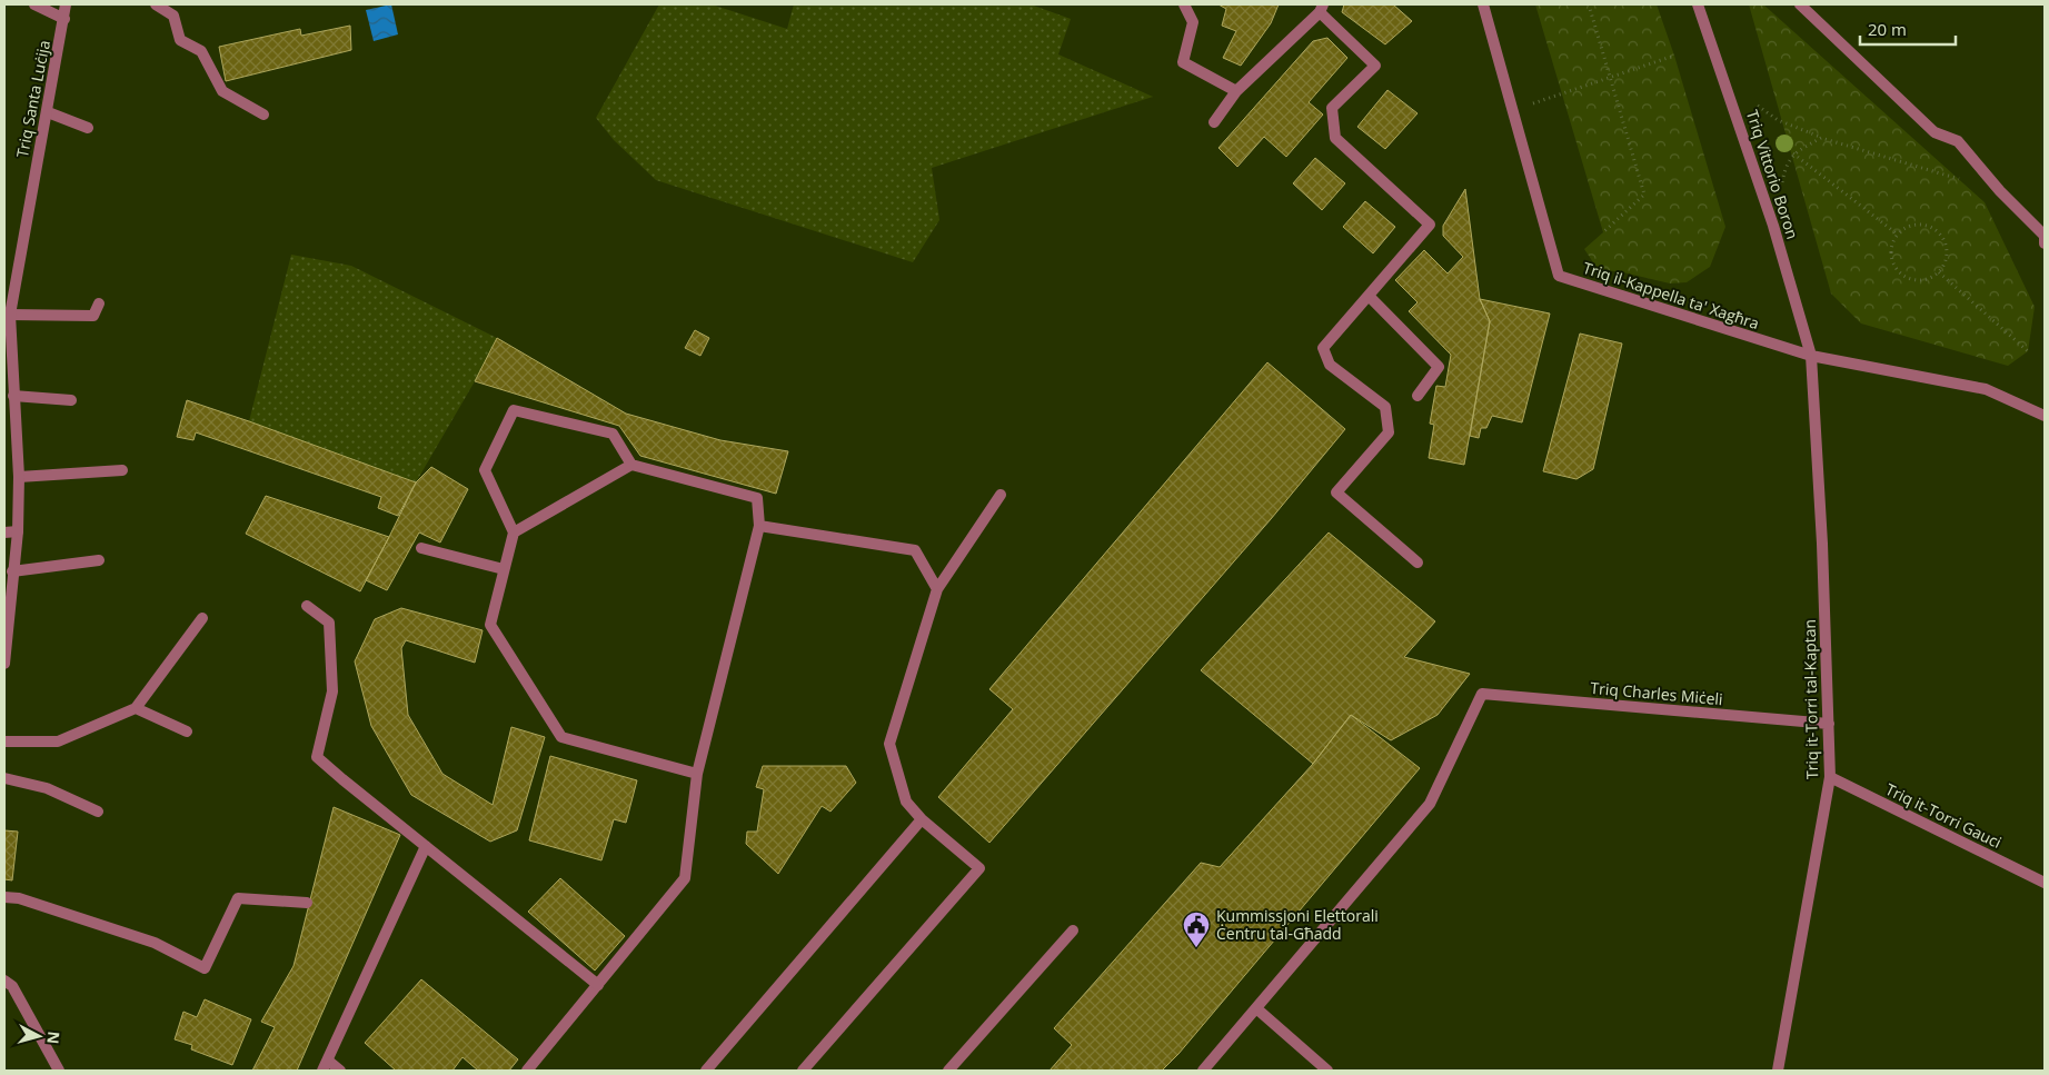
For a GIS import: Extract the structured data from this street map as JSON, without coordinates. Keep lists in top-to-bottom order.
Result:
{
  "streets": {
    "street": [
      "Triq Santa Luċija",
      "Triq Vittorio Boron",
      "Triq il-Kappella ta' Xagħra",
      "Triq Charles Miċeli",
      "Triq it-Torri tal-Kaptan",
      "Triq it-Torri Gauci"
    ]
  },
  "crossings": [
    ["Triq Vittorio Boron", "Triq il-Kappella ta' Xagħra"],
    ["Triq Vittorio Boron", "Triq it-Torri tal-Kaptan"],
    ["Triq il-Kappella ta' Xagħra", "Triq it-Torri tal-Kaptan"],
    ["Triq Charles Miċeli", "Triq it-Torri tal-Kaptan"],
    ["Triq it-Torri tal-Kaptan", "Triq it-Torri Gauci"]
  ],
  "places": {
    "public building": ["Kummissjoni Elettorali Ċentru tal-Għadd"]
  },
  "scale_bar": "20 m",
  "north": "right"
}
